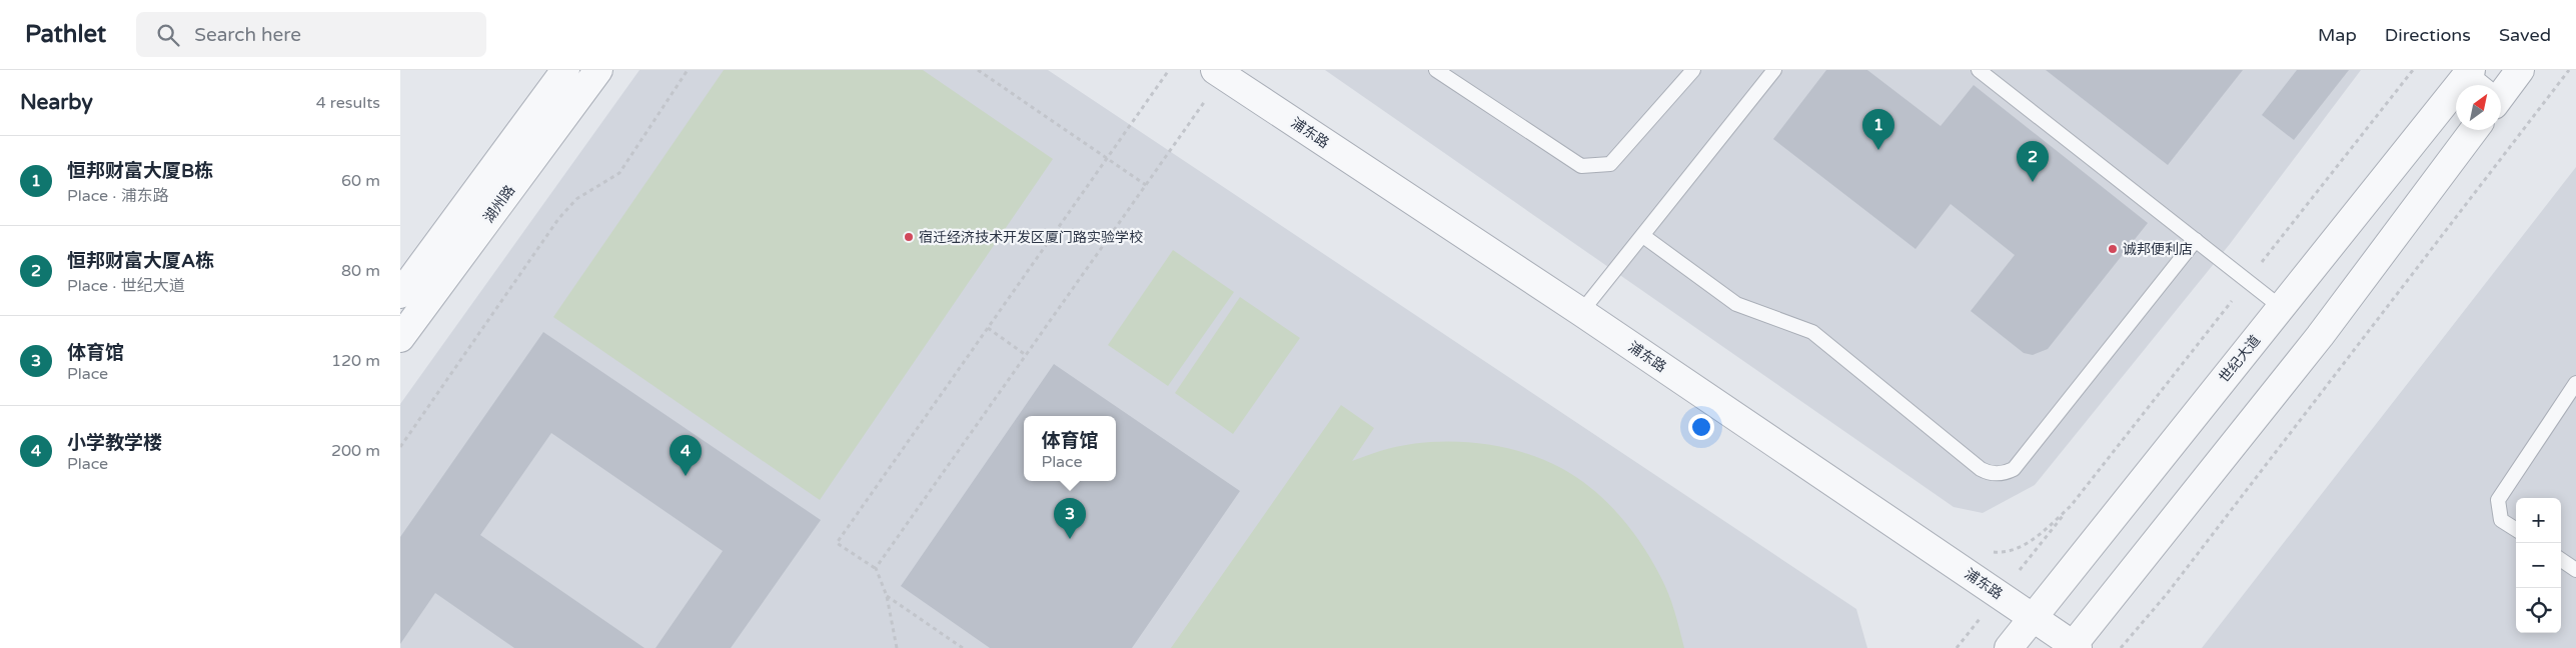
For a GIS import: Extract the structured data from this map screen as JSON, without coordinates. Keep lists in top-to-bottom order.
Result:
{
  "streets": {
    "street": ["浦东路", "湖州路", "世纪大道"]
  },
  "crossings": [
    ["浦东路", "世纪大道"]
  ],
  "places": ["宿迁经济技术开发区厦门路实验学校", "诚邦便利店"],
  "north": "top right",
  "page": {
    "header": "Pathlet",
    "search": "Search here",
    "nav": ["Map", "Directions", "Saved"],
    "heading": ["Nearby", "4 results"],
    "pins": [
      "1",
      "2",
      "4",
      "3"
    ],
    "list": [
      {
        "mark": "1",
        "name": "恒邦财富大厦B栋",
        "note": "Place · 浦东路",
        "value": "60 m"
      },
      {
        "mark": "2",
        "name": "恒邦财富大厦A栋",
        "note": "Place · 世纪大道",
        "value": "80 m"
      },
      {
        "mark": "3",
        "name": "体育馆",
        "note": "Place",
        "value": "120 m"
      },
      {
        "mark": "4",
        "name": "小学教学楼",
        "note": "Place",
        "value": "200 m"
      }
    ],
    "popup": ["体育馆", "Place"],
    "map_buttons": ["+", "−"]
  }
}
